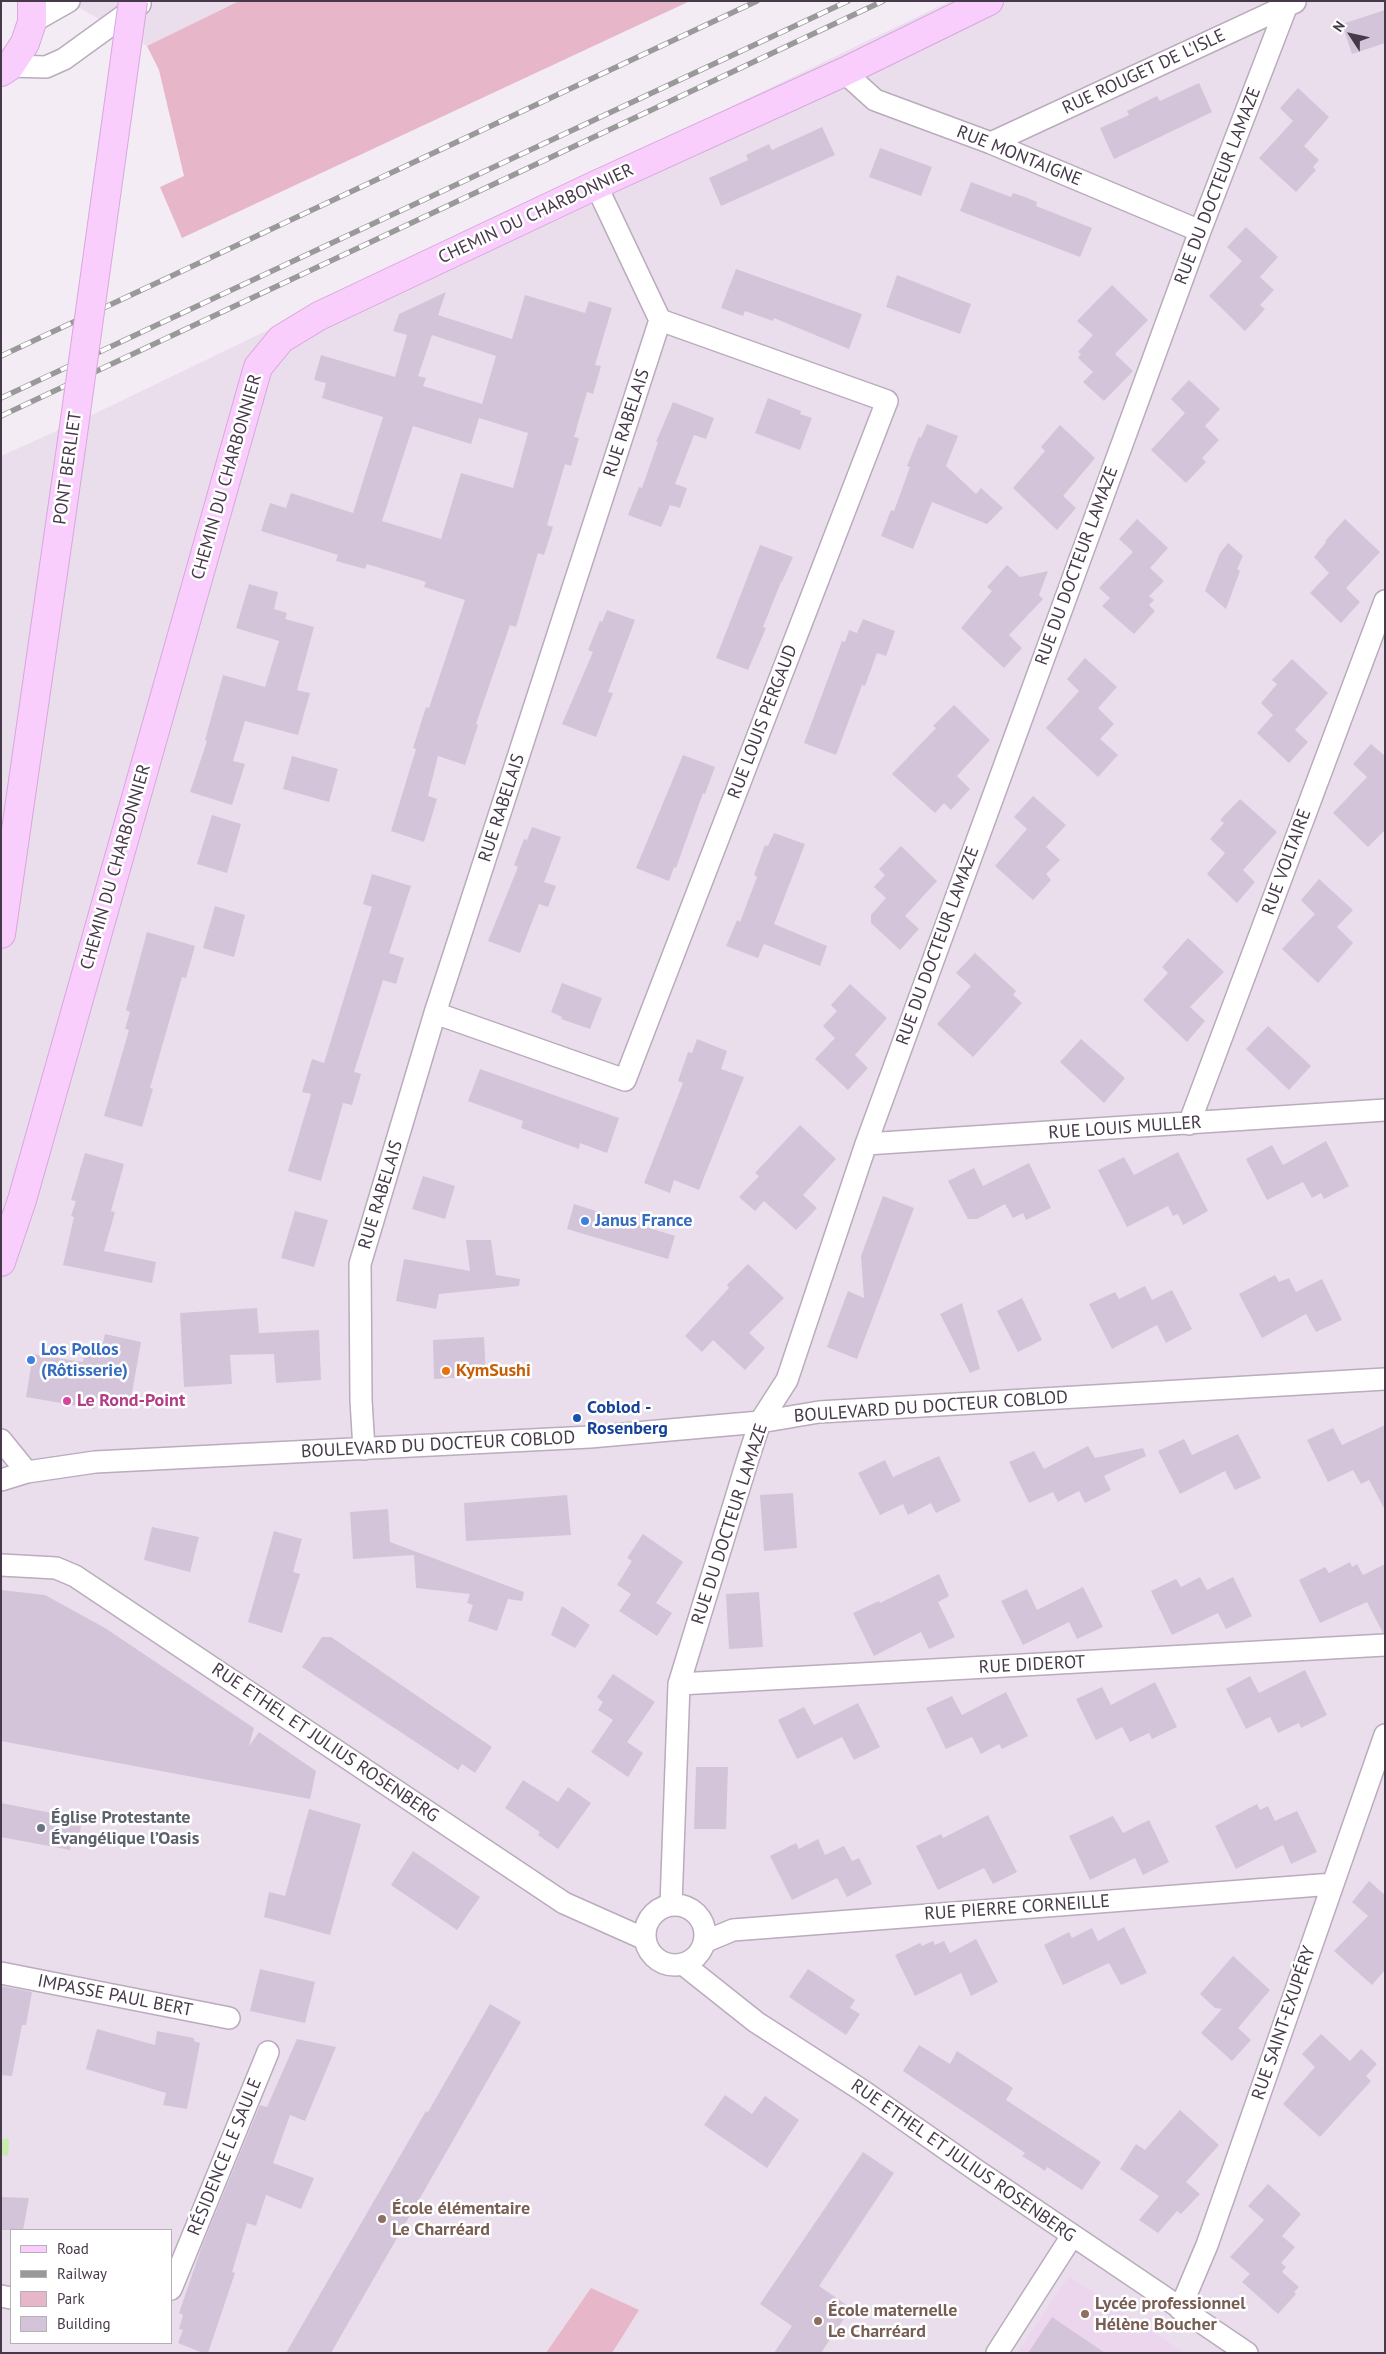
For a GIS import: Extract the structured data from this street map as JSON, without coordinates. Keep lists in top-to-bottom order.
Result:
{
  "streets": {
    "street": [
      "RUE ROUGET DE L'ISLE",
      "RUE MONTAIGNE",
      "RUE DU DOCTEUR LAMAZE",
      "CHEMIN DU CHARBONNIER",
      "RUE RABELAIS",
      "PONT BERLIET",
      "RUE LOUIS PERGAUD",
      "RUE VOLTAIRE",
      "RUE LOUIS MULLER",
      "BOULEVARD DU DOCTEUR COBLOD",
      "RUE DIDEROT",
      "RUE ETHEL ET JULIUS ROSENBERG",
      "RUE PIERRE CORNEILLE",
      "IMPASSE PAUL BERT",
      "RUE SAINT-EXUPÉRY",
      "RÉSIDENCE LE SAULE"
    ]
  },
  "crossings": [
    ["RUE ROUGET DE L'ISLE", "RUE MONTAIGNE"],
    ["RUE ROUGET DE L'ISLE", "RUE DU DOCTEUR LAMAZE"],
    ["RUE MONTAIGNE", "RUE DU DOCTEUR LAMAZE"],
    ["RUE MONTAIGNE", "CHEMIN DU CHARBONNIER"],
    ["RUE DU DOCTEUR LAMAZE", "RUE LOUIS MULLER"],
    ["RUE DU DOCTEUR LAMAZE", "BOULEVARD DU DOCTEUR COBLOD"],
    ["RUE DU DOCTEUR LAMAZE", "RUE DIDEROT"],
    ["RUE DU DOCTEUR LAMAZE", "RUE ETHEL ET JULIUS ROSENBERG"],
    ["RUE DU DOCTEUR LAMAZE", "RUE PIERRE CORNEILLE"],
    ["RUE RABELAIS", "RUE LOUIS PERGAUD"],
    ["RUE RABELAIS", "BOULEVARD DU DOCTEUR COBLOD"],
    ["RUE VOLTAIRE", "RUE LOUIS MULLER"],
    ["RUE ETHEL ET JULIUS ROSENBERG", "RUE PIERRE CORNEILLE"],
    ["RUE ETHEL ET JULIUS ROSENBERG", "RUE SAINT-EXUPÉRY"],
    ["RUE PIERRE CORNEILLE", "RUE SAINT-EXUPÉRY"]
  ],
  "places": [
    "Janus France",
    "Los Pollos (Rôtisserie)",
    "KymSushi",
    "Le Rond-Point",
    "Coblod - Rosenberg",
    "Église Protestante Évangélique l’Oasis",
    "École élémentaire Le Charréard",
    "Lycée professionnel Hélène Boucher",
    "École maternelle Le Charréard"
  ],
  "legend": [
    "Road",
    "Railway",
    "Park",
    "Building"
  ],
  "north": "top left"
}
